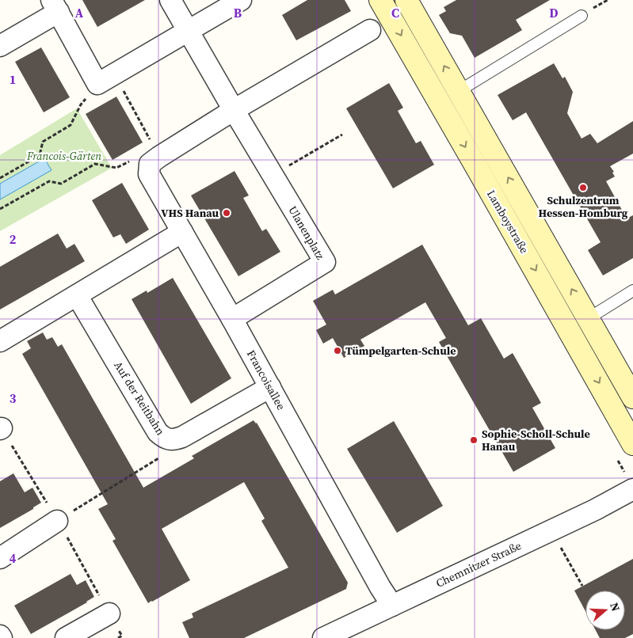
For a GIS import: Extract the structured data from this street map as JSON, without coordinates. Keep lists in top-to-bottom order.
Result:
{
  "streets": {
    "main road": ["Lamboystraße"],
    "street": [
      "Ulanenplatz",
      "Francoisallee",
      "Auf der Reitbahn",
      "Chemnitzer Straße"
    ]
  },
  "crossings": [
    ["Ulanenplatz", "Francoisallee"],
    ["Francoisallee", "Auf der Reitbahn"],
    ["Francoisallee", "Chemnitzer Straße"]
  ],
  "parks": ["Francois-Gärten"],
  "places": [
    "Schulzentrum Hessen-Homburg",
    "VHS Hanau",
    "Tümpelgarten-Schule",
    "Sophie-Scholl-Schule Hanau"
  ],
  "north": "right",
  "grid": {
    "columns": [
      "A",
      "B",
      "C",
      "D"
    ],
    "rows": [
      "1",
      "2",
      "3",
      "4"
    ]
  }
}
